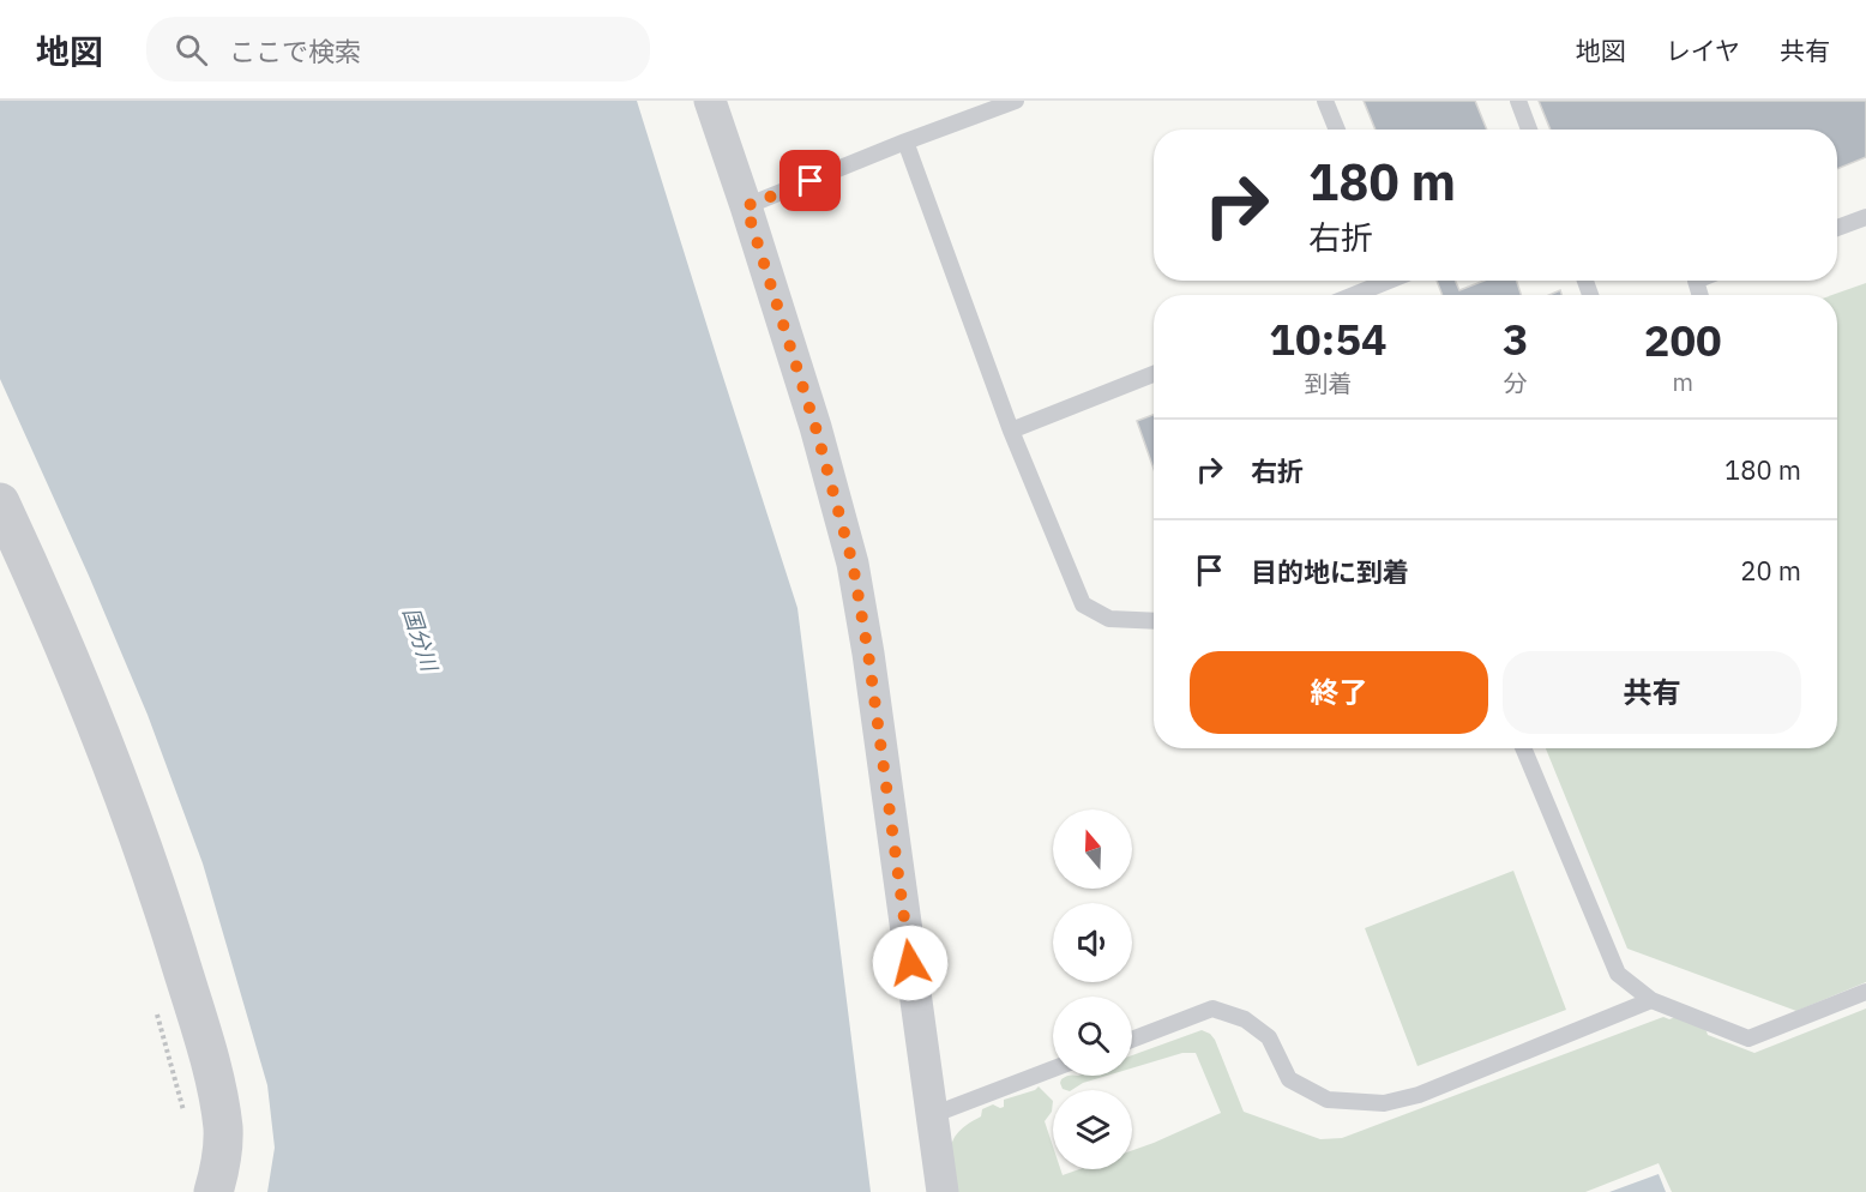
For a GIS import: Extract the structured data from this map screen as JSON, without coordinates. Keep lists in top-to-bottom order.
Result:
{
  "water": ["国分川"],
  "north": "top",
  "page": {
    "header": "地図",
    "search": "ここで検索",
    "nav": ["地図", "レイヤ", "共有"],
    "turn": ["180 m", "右折"],
    "eta": [
      "10:54",
      "到着",
      "3",
      "分",
      "200",
      "m"
    ],
    "list": [
      {
        "name": "右折",
        "value": "180 m"
      },
      {
        "name": "目的地に到着",
        "value": "20 m"
      }
    ],
    "buttons": ["終了", "共有"]
  }
}
